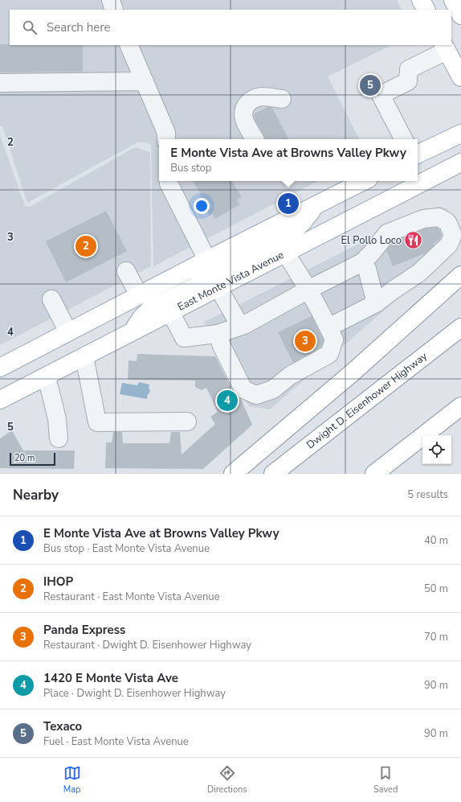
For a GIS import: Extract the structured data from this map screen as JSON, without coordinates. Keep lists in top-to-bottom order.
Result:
{
  "streets": {
    "main road": ["East Monte Vista Avenue", "Dwight D. Eisenhower Highway"]
  },
  "places": {
    "restaurant": ["El Pollo Loco"]
  },
  "scale_bar": "20 m",
  "page": {
    "search": "Search here",
    "pins": [
      "5",
      "1",
      "2",
      "3",
      "4"
    ],
    "popup": ["E Monte Vista Ave at Browns Valley Pkwy", "Bus stop"],
    "scale": "20 m",
    "heading": ["Nearby", "5 results"],
    "list": [
      {
        "mark": "1",
        "name": "E Monte Vista Ave at Browns Valley Pkwy",
        "note": "Bus stop · East Monte Vista Avenue",
        "value": "40 m"
      },
      {
        "mark": "2",
        "name": "IHOP",
        "note": "Restaurant · East Monte Vista Avenue",
        "value": "50 m"
      },
      {
        "mark": "3",
        "name": "Panda Express",
        "note": "Restaurant · Dwight D. Eisenhower Highway",
        "value": "70 m"
      },
      {
        "mark": "4",
        "name": "1420 E Monte Vista Ave",
        "note": "Place · Dwight D. Eisenhower Highway",
        "value": "90 m"
      },
      {
        "mark": "5",
        "name": "Texaco",
        "note": "Fuel · East Monte Vista Avenue",
        "value": "90 m"
      }
    ],
    "nav": ["Map", "Directions", "Saved"]
  },
  "grid": {
    "rows": [
      "2",
      "3",
      "4",
      "5"
    ]
  }
}
